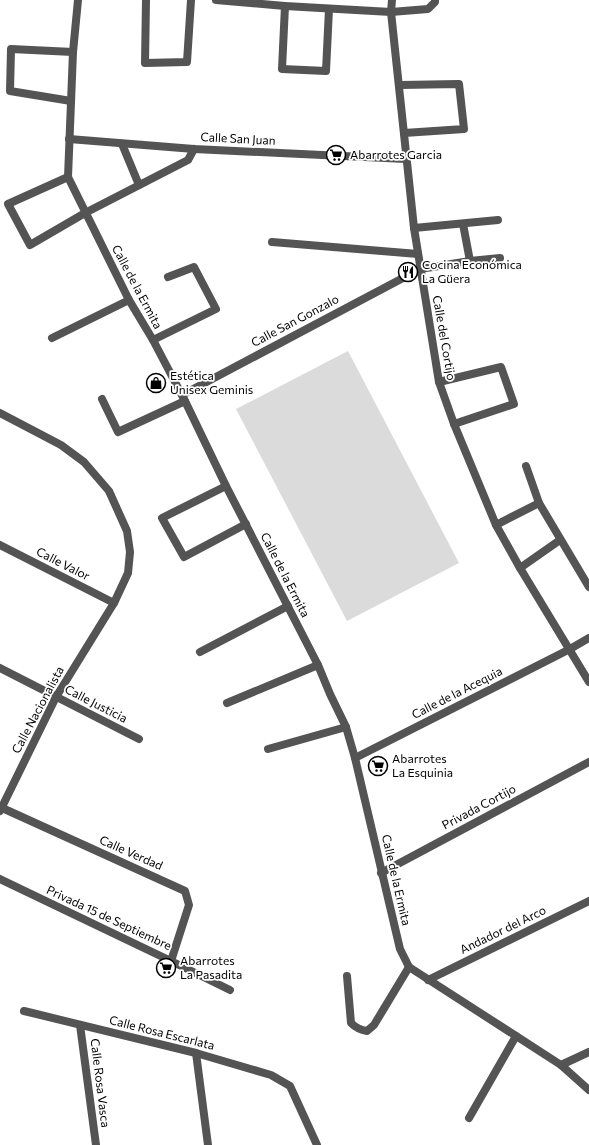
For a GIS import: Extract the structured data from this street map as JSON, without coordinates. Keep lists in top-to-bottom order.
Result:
{
  "streets": {
    "street": [
      "Calle San Juan",
      "Calle de la Ermita",
      "Calle San Gonzalo",
      "Calle del Cortijo",
      "Calle Valor",
      "Calle de la Acequia",
      "Calle Justicia",
      "Calle Nacionalista",
      "Privada Cortijo",
      "Calle Verdad",
      "Privada 15 de Septiembre",
      "Andador del Arco",
      "Calle Rosa Escarlata",
      "Calle Rosa Vasca"
    ]
  },
  "crossings": [
    ["Calle San Juan", "Calle de la Ermita"],
    ["Calle San Juan", "Calle del Cortijo"],
    ["Calle de la Ermita", "Calle San Gonzalo"],
    ["Calle de la Ermita", "Calle de la Acequia"],
    ["Calle de la Ermita", "Privada Cortijo"],
    ["Calle San Gonzalo", "Calle del Cortijo"],
    ["Calle del Cortijo", "Calle de la Acequia"],
    ["Calle Valor", "Calle Nacionalista"],
    ["Calle Justicia", "Calle Nacionalista"],
    ["Calle Nacionalista", "Calle Verdad"],
    ["Calle Verdad", "Privada 15 de Septiembre"],
    ["Calle Rosa Escarlata", "Calle Rosa Vasca"]
  ],
  "places": {
    "supermarket": ["Abarrotes Garcia", "Abarrotes La Esquinia", "Abarrotes La Pasadita"],
    "restaurant": ["Cocina Económica La Güera"],
    "shop": ["Estética Unisex Geminis"]
  }
}
